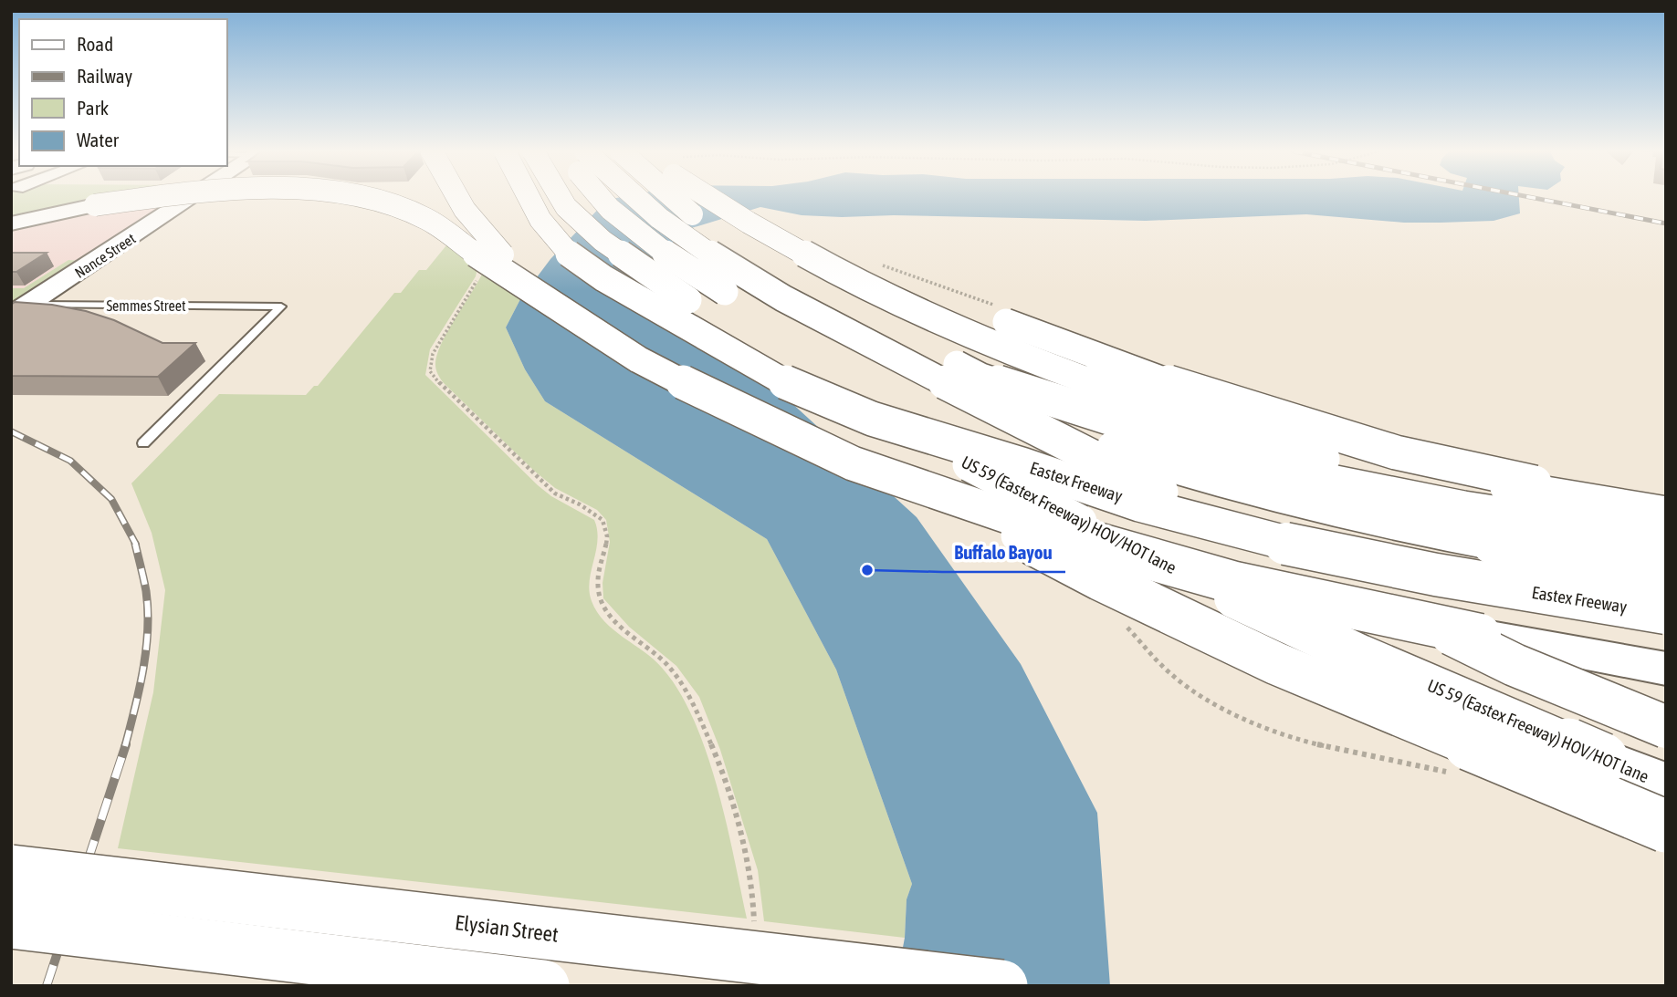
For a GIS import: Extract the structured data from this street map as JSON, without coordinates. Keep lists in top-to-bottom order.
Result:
{
  "streets": {
    "main road": [
      "Nance Street",
      "Eastex Freeway",
      "US 59 (Eastex Freeway) HOV/HOT lane",
      "Elysian Street"
    ],
    "lane": ["Semmes Street"]
  },
  "crossings": [
    ["Nance Street", "Semmes Street"]
  ],
  "places": ["Buffalo Bayou"],
  "legend": [
    "Road",
    "Railway",
    "Park",
    "Water"
  ]
}
